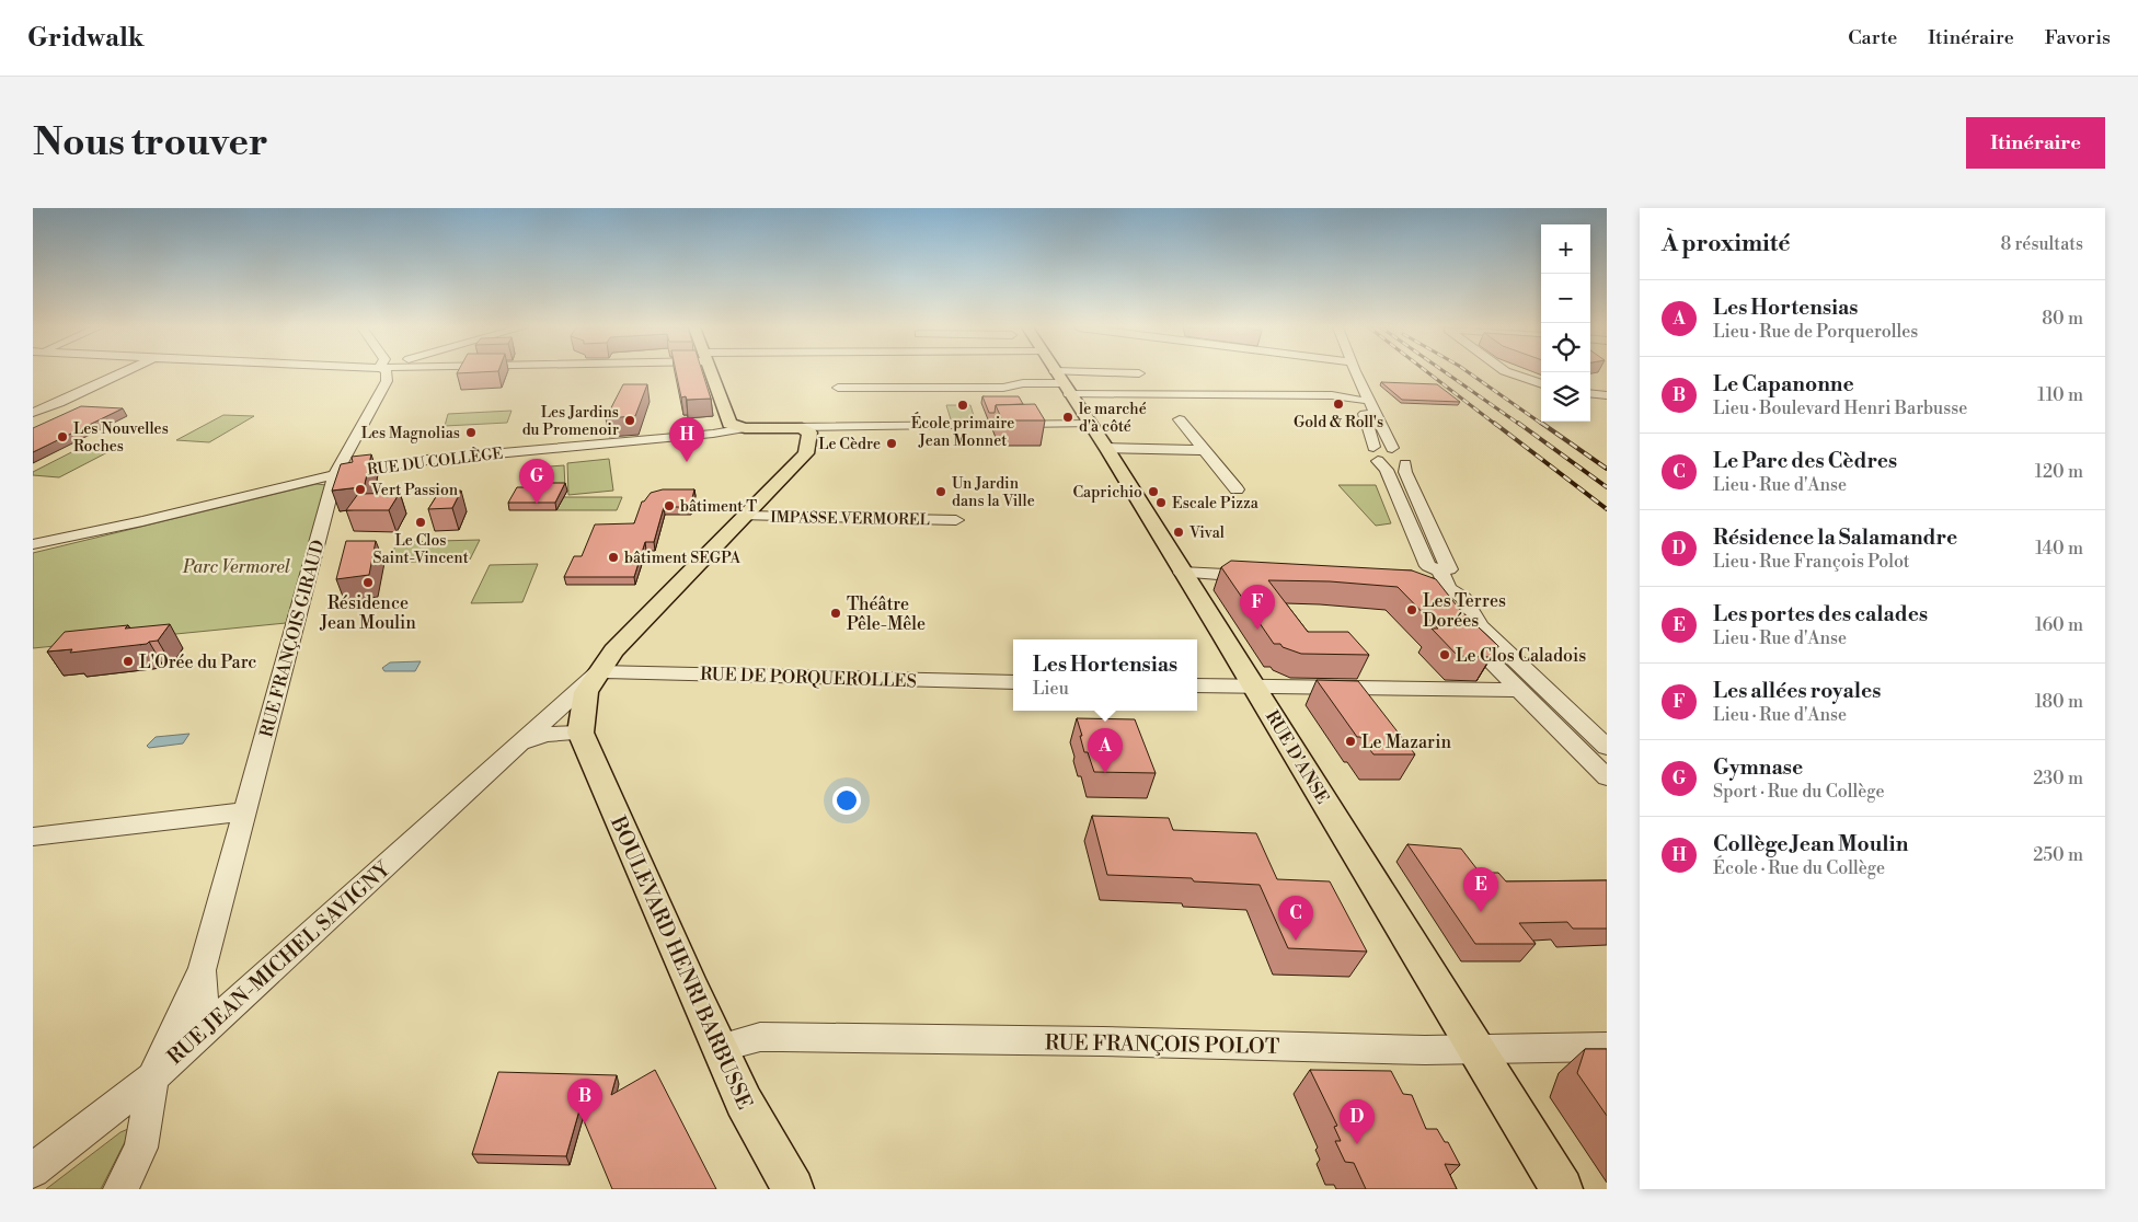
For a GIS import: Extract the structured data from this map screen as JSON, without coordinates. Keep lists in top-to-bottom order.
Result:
{
  "streets": {
    "main road": ["RUE D'ANSE", "RUE JEAN-MICHEL SAVIGNY", "BOULEVARD HENRI BARBUSSE"],
    "street": [
      "RUE DU COLLÈGE",
      "IMPASSE VERMOREL",
      "RUE FRANÇOIS GIRAUD",
      "RUE DE PORQUEROLLES",
      "RUE FRANÇOIS POLOT"
    ]
  },
  "crossings": [
    ["RUE DU COLLÈGE", "RUE FRANÇOIS GIRAUD"],
    ["IMPASSE VERMOREL", "RUE JEAN-MICHEL SAVIGNY"],
    ["RUE FRANÇOIS GIRAUD", "RUE JEAN-MICHEL SAVIGNY"],
    ["RUE DE PORQUEROLLES", "RUE JEAN-MICHEL SAVIGNY"],
    ["RUE D'ANSE", "RUE FRANÇOIS POLOT"],
    ["RUE JEAN-MICHEL SAVIGNY", "BOULEVARD HENRI BARBUSSE"],
    ["BOULEVARD HENRI BARBUSSE", "RUE FRANÇOIS POLOT"]
  ],
  "parks": ["Parc Vermorel"],
  "places": [
    "Gold & Roll's",
    "École primaire Jean Monnet",
    "le marché d'à côté",
    "Les Jardins du Promenoir",
    "Les Magnolias",
    "Les Nouvelles Roches",
    "Le Cèdre",
    "Vert Passion",
    "Un Jardin dans la Ville",
    "Caprichio",
    "Escale Pizza",
    "bâtiment T",
    "Le Clos Saint-Vincent",
    "Vival",
    "bâtiment SEGPA",
    "Résidence Jean Moulin",
    "Les Terres Dorées",
    "Théâtre Pêle-Mêle",
    "Le Clos Caladois",
    "L'Orée du Parc",
    "Le Mazarin"
  ],
  "page": {
    "header": "Gridwalk",
    "nav": ["Carte", "Itinéraire", "Favoris"],
    "buttons": "Itinéraire",
    "title": "Nous trouver",
    "heading": ["À proximité", "8 résultats"],
    "map_buttons": ["+", "−"],
    "list": [
      {
        "mark": "A",
        "name": "Les Hortensias",
        "note": "Lieu · Rue de Porquerolles",
        "value": "80 m"
      },
      {
        "mark": "B",
        "name": "Le Capanonne",
        "note": "Lieu · Boulevard Henri Barbusse",
        "value": "110 m"
      },
      {
        "mark": "C",
        "name": "Le Parc des Cèdres",
        "note": "Lieu · Rue d'Anse",
        "value": "120 m"
      },
      {
        "mark": "D",
        "name": "Résidence la Salamandre",
        "note": "Lieu · Rue François Polot",
        "value": "140 m"
      },
      {
        "mark": "E",
        "name": "Les portes des calades",
        "note": "Lieu · Rue d'Anse",
        "value": "160 m"
      },
      {
        "mark": "F",
        "name": "Les allées royales",
        "note": "Lieu · Rue d'Anse",
        "value": "180 m"
      },
      {
        "mark": "G",
        "name": "Gymnase",
        "note": "Sport · Rue du Collège",
        "value": "230 m"
      },
      {
        "mark": "H",
        "name": "Collège Jean Moulin",
        "note": "École · Rue du Collège",
        "value": "250 m"
      }
    ],
    "pins": [
      "H",
      "G",
      "F",
      "A",
      "E",
      "C",
      "B",
      "D"
    ],
    "popup": ["Les Hortensias", "Lieu"]
  }
}
